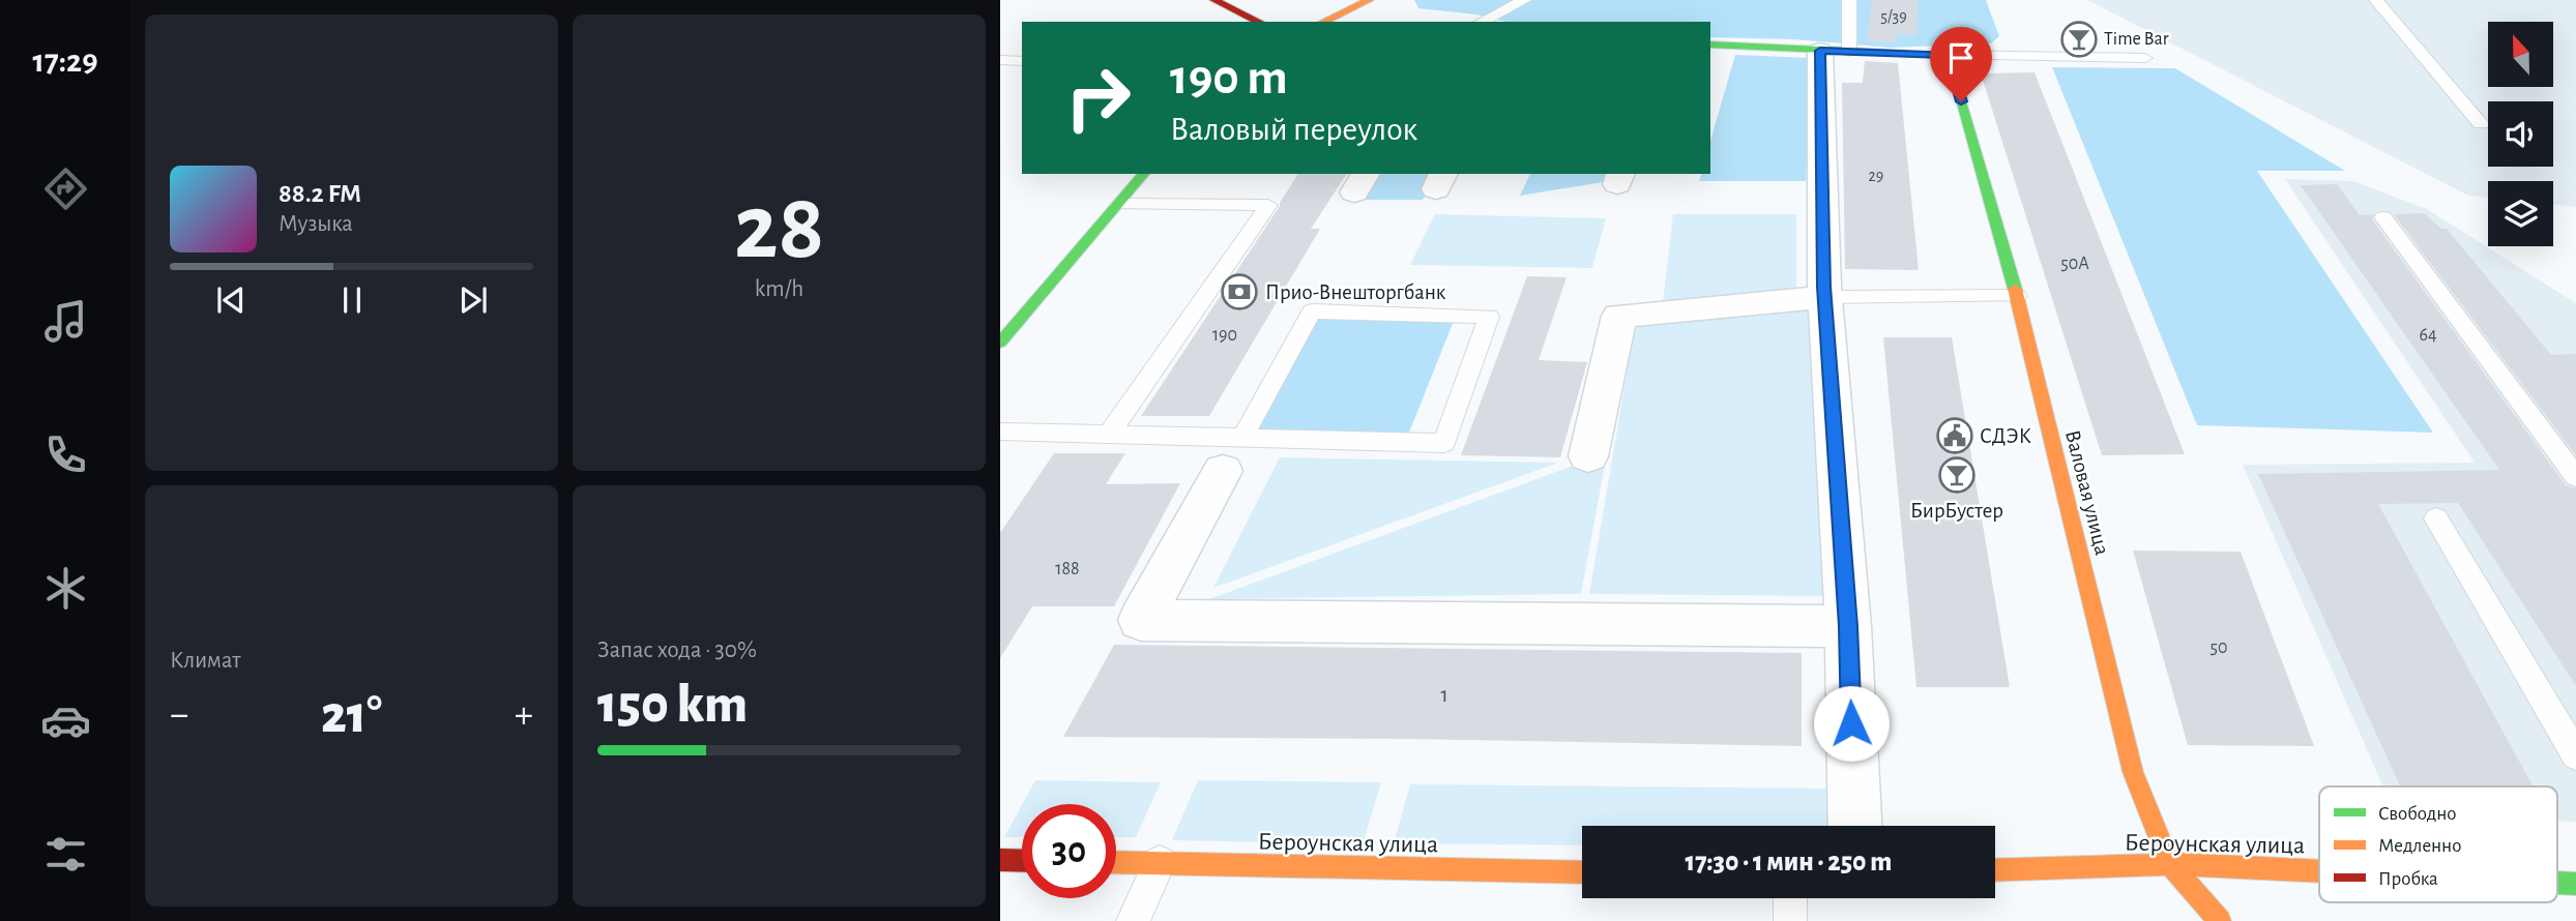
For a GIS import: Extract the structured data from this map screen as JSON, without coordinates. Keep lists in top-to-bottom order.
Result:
{
  "streets": {
    "street": ["Валовая улица", "Бероунская улица"]
  },
  "crossings": [
    ["Валовая улица", "Бероунская улица"]
  ],
  "places": {
    "bar": ["Time Bar", "БирБустер"],
    "bank": ["Прио-Внешторгбанк"],
    "public building": ["СДЭК"]
  },
  "house_numbers": [
    "5/39",
    "29",
    "50А",
    "190",
    "64",
    "188",
    "50",
    "1"
  ],
  "legend": ["Свободно", "Медленно", "Пробка"],
  "north": "top",
  "page": {
    "tabs": "17:29",
    "tile": [
      ["28", "km/h"],
      "Климат",
      ["Запас хода · 30%", "150 km"]
    ],
    "turn": ["190 m", "Валовый переулок"],
    "song": ["88.2 FM", "Музыка"],
    "heat": ["−", "21°", "+"],
    "limit": "30",
    "trip": "17:30 · 1 мин · 250 m"
  }
}
